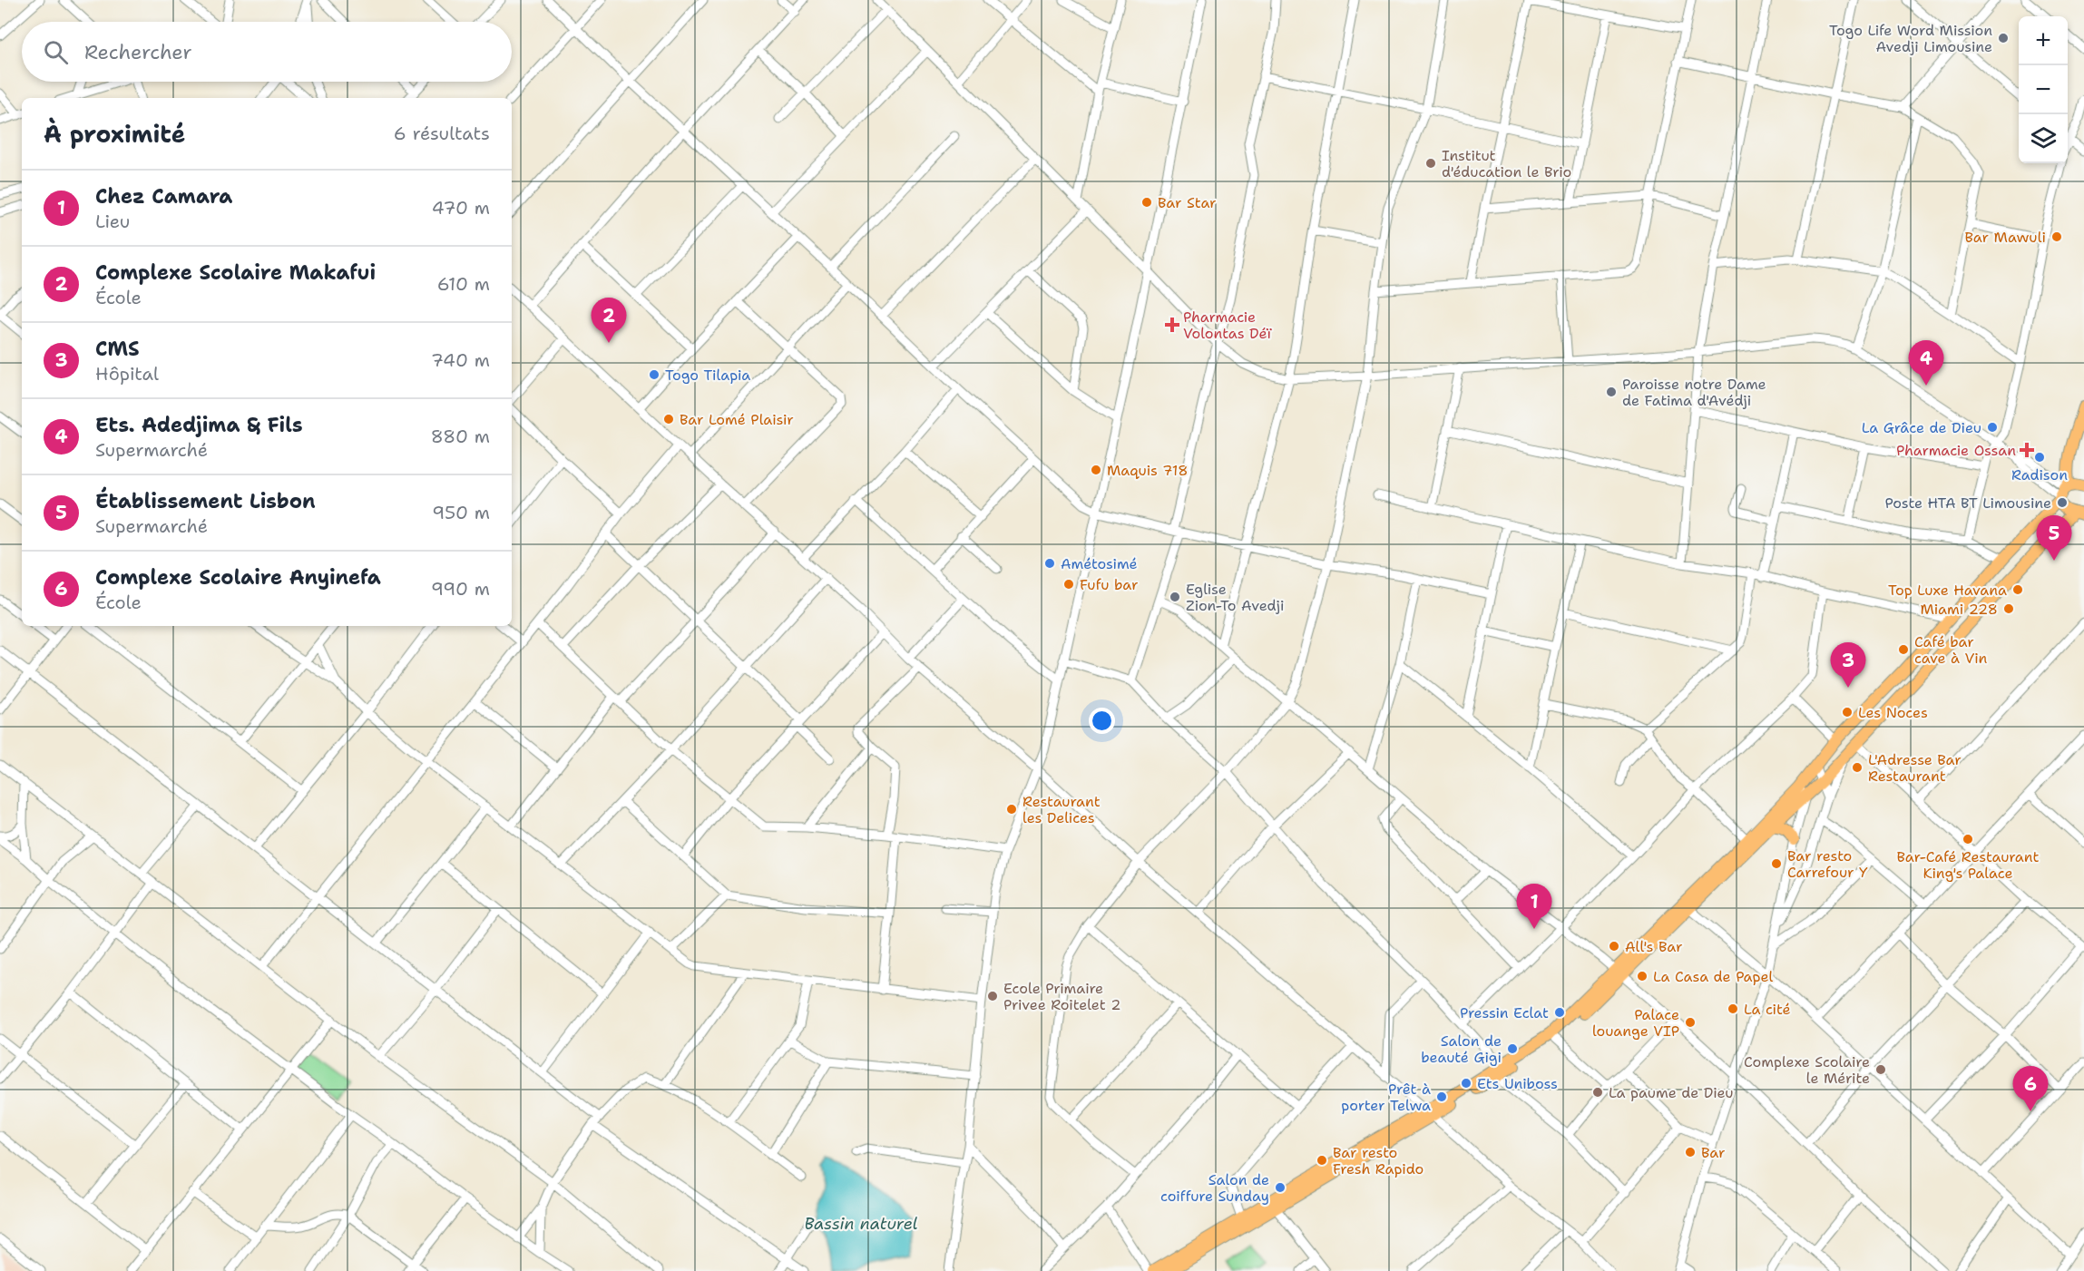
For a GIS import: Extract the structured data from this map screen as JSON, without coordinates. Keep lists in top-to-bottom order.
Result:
{
  "water": ["Bassin naturel"],
  "places": {
    "other": [
      "Togo Life Word Mission Avedji Limousine",
      "Institut d'éducation le Brio",
      "Bar Star",
      "Bar Mawuli",
      "Togo Tilapia",
      "Paroisse notre Dame de Fatima d'Avédji",
      "Bar Lomé Plaisir",
      "La Grâce de Dieu",
      "Radison",
      "Maquis 718",
      "Poste HTA BT Limousine",
      "Amétosimé",
      "Fufu bar",
      "Top Luxe Havana",
      "Eglise Zion-To Avedji",
      "Miami 228",
      "Café bar cave à Vin",
      "Les Noces",
      "L'Adresse Bar Restaurant",
      "Restaurant les Delices",
      "Bar-Café Restaurant King's Palace",
      "Bar resto Carrefour Y",
      "All's Bar",
      "La Casa de Papel",
      "Ecole Primaire Privee Roitelet 2",
      "La cité",
      "Pressin Eclat",
      "Palace louange VIP",
      "Salon de beauté Gigi",
      "Complexe Scolaire le Mérite",
      "Ets Uniboss",
      "La paume de Dieu",
      "Prêt à porter Telwa",
      "Bar",
      "Bar resto Fresh Rapido",
      "Salon de coiffure Sunday"
    ],
    "health": ["Pharmacie Volontas Déï", "Pharmacie Ossan"]
  },
  "page": {
    "map_buttons": ["+", "−"],
    "search": "Rechercher",
    "heading": ["À proximité", "6 résultats"],
    "list": [
      {
        "mark": "1",
        "name": "Chez Camara",
        "note": "Lieu",
        "value": "470 m"
      },
      {
        "mark": "2",
        "name": "Complexe Scolaire Makafui",
        "note": "École",
        "value": "610 m"
      },
      {
        "mark": "3",
        "name": "CMS",
        "note": "Hôpital",
        "value": "740 m"
      },
      {
        "mark": "4",
        "name": "Ets. Adedjima & Fils",
        "note": "Supermarché",
        "value": "880 m"
      },
      {
        "mark": "5",
        "name": "Établissement Lisbon",
        "note": "Supermarché",
        "value": "950 m"
      },
      {
        "mark": "6",
        "name": "Complexe Scolaire Anyinefa",
        "note": "École",
        "value": "990 m"
      }
    ],
    "pins": [
      "2",
      "4",
      "5",
      "3",
      "1",
      "6"
    ]
  }
}
